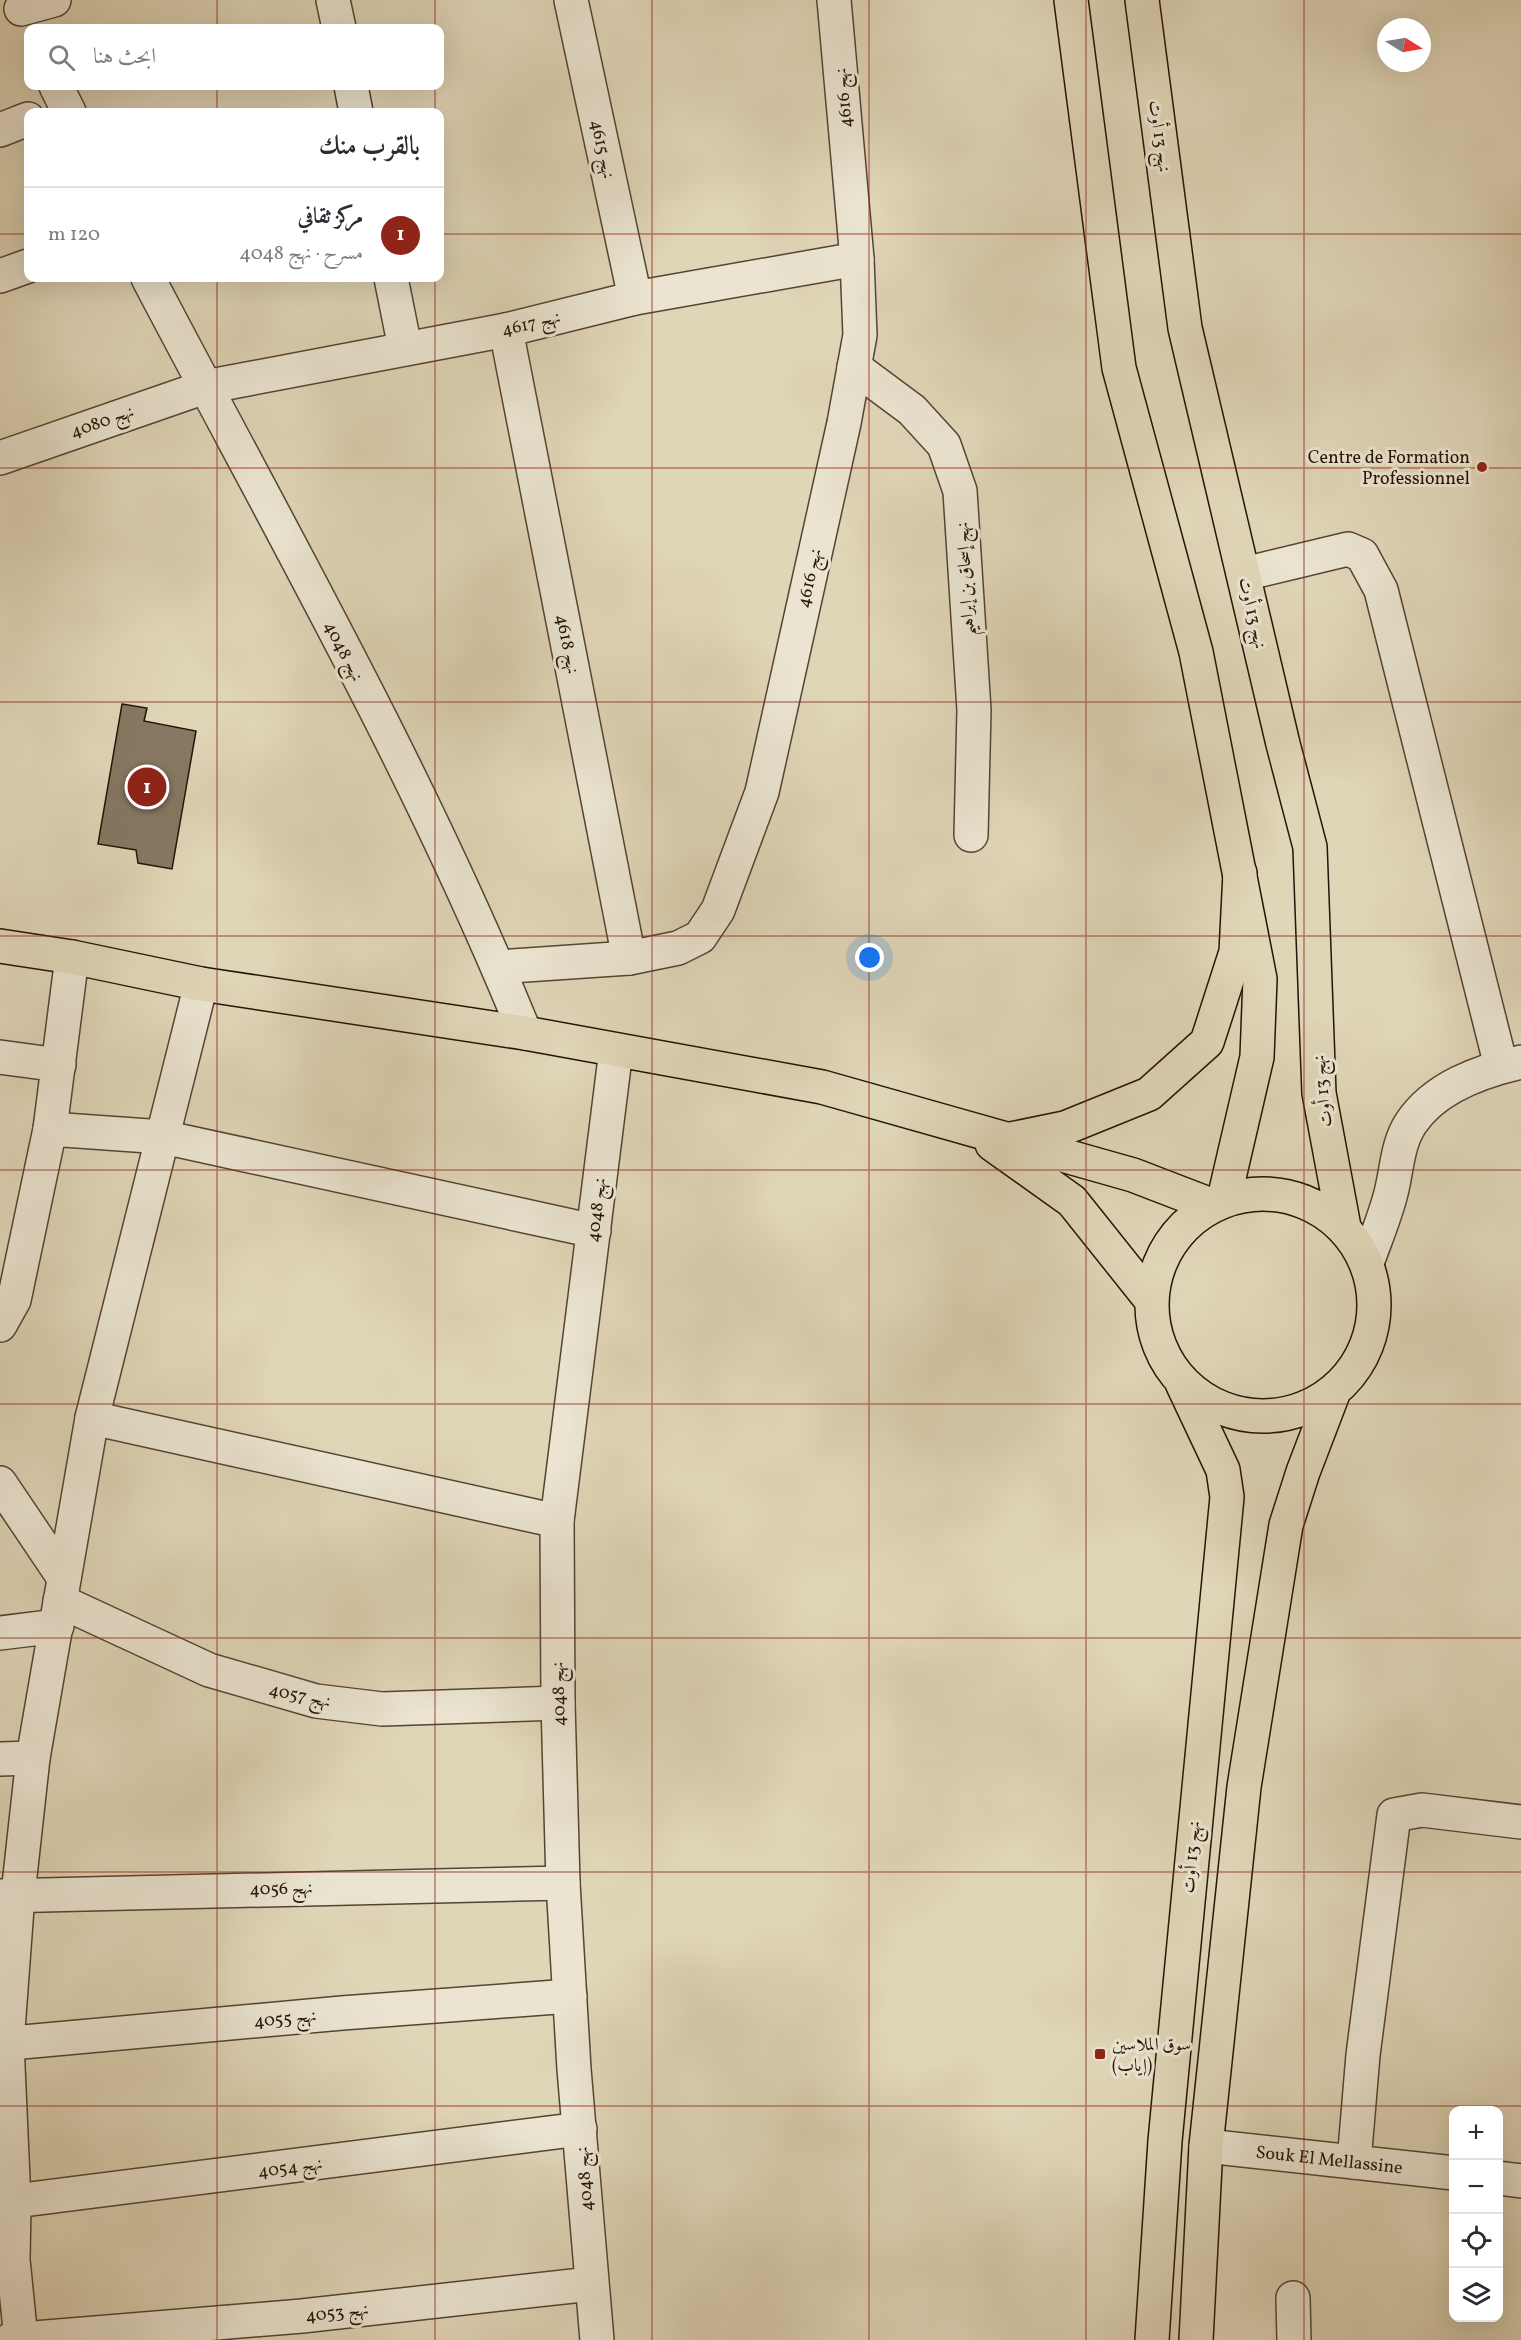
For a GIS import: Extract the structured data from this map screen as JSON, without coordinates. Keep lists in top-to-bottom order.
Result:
{
  "streets": {
    "main road": ["نهج 13 أوت"],
    "street": [
      "نهج 4616",
      "نهج 4615",
      "نهج 4617",
      "نهج 4080",
      "نهج إسحاق بن إبراهيم",
      "نهج 4618",
      "نهج 4048",
      "نهج 4057",
      "نهج 4056",
      "نهج 4055",
      "Souk El Mellassine",
      "نهج 4054",
      "نهج 4053"
    ]
  },
  "crossings": [
    ["نهج 4616", "نهج 4617"],
    ["نهج 4616", "نهج إسحاق بن إبراهيم"],
    ["نهج 4616", "نهج 4618"],
    ["نهج 4616", "نهج 4048"],
    ["نهج 4615", "نهج 4617"],
    ["نهج 4617", "نهج 4080"],
    ["نهج 4617", "نهج 4618"],
    ["نهج 4617", "نهج 4048"],
    ["نهج 4080", "نهج 4048"],
    ["نهج 4048", "نهج 4057"],
    ["نهج 4048", "نهج 4056"],
    ["نهج 4048", "نهج 4055"],
    ["نهج 4048", "نهج 4054"],
    ["نهج 4048", "نهج 4053"]
  ],
  "places": {
    "other": ["Centre de Formation Professionnel"],
    "transit": ["سوق الملاسين (إياب)"]
  },
  "north": "right",
  "page": {
    "search": "ابحث هنا",
    "heading": "بالقرب منك",
    "list": [
      {
        "mark": "1",
        "name": "مركز ثقافي",
        "note": "مسرح · نهج 4048",
        "value": "120 m"
      }
    ],
    "pins": "1",
    "map_buttons": ["+", "−"]
  }
}
